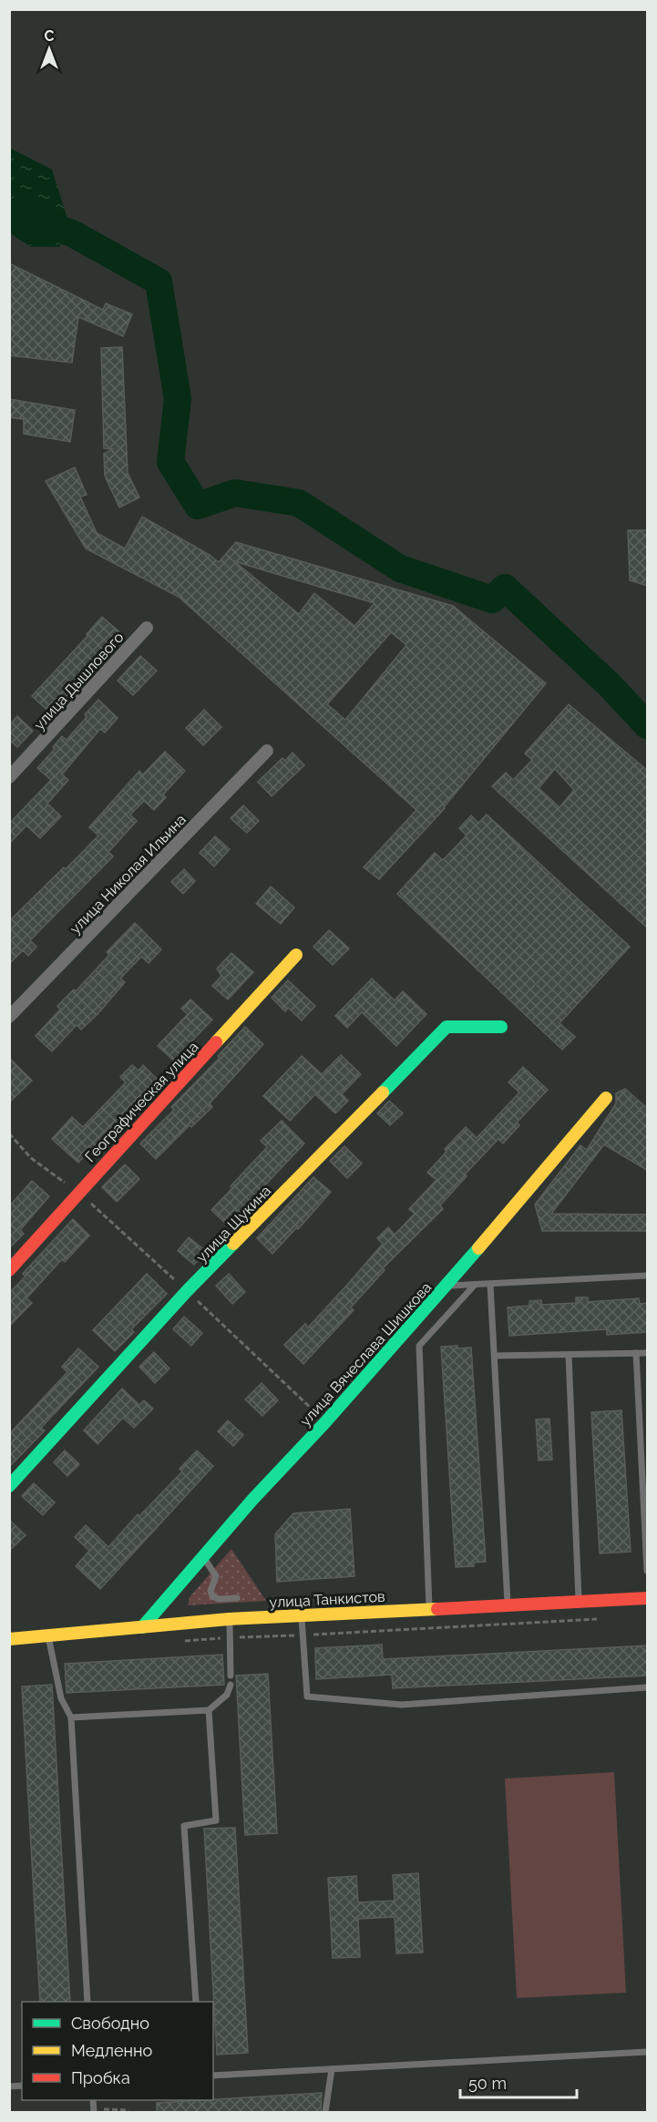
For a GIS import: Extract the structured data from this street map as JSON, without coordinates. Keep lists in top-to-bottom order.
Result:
{
  "streets": {
    "street": [
      "улица Дышлового",
      "улица Николая Ильина",
      "Географическая улица",
      "улица Щукина",
      "улица Вячеслава Шишкова",
      "улица Танкистов"
    ]
  },
  "crossings": [
    ["улица Вячеслава Шишкова", "улица Танкистов"]
  ],
  "legend": ["Свободно", "Медленно", "Пробка"],
  "scale_bar": "50 m",
  "north": "top"
}
